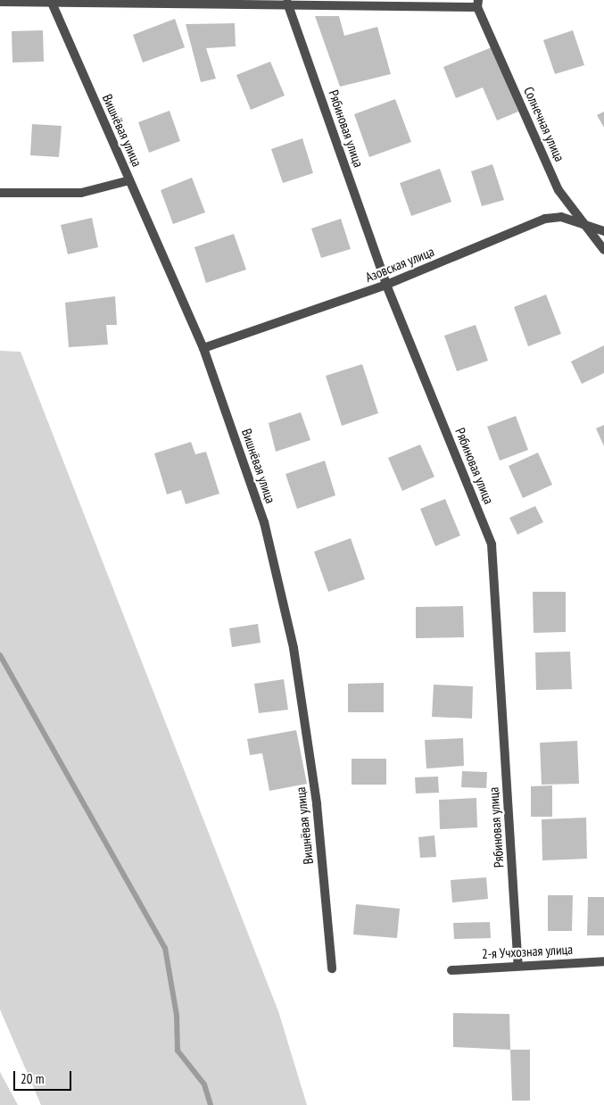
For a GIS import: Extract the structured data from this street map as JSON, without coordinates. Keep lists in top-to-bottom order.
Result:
{
  "streets": {
    "street": [
      "Солнечная улица",
      "Рябиновая улица",
      "Вишнёвая улица",
      "Азовская улица",
      "2-я Учхозная улица"
    ]
  },
  "crossings": [
    ["Солнечная улица", "Азовская улица"],
    ["Рябиновая улица", "Азовская улица"],
    ["Рябиновая улица", "2-я Учхозная улица"],
    ["Вишнёвая улица", "Азовская улица"]
  ],
  "scale_bar": "20 m"
}
